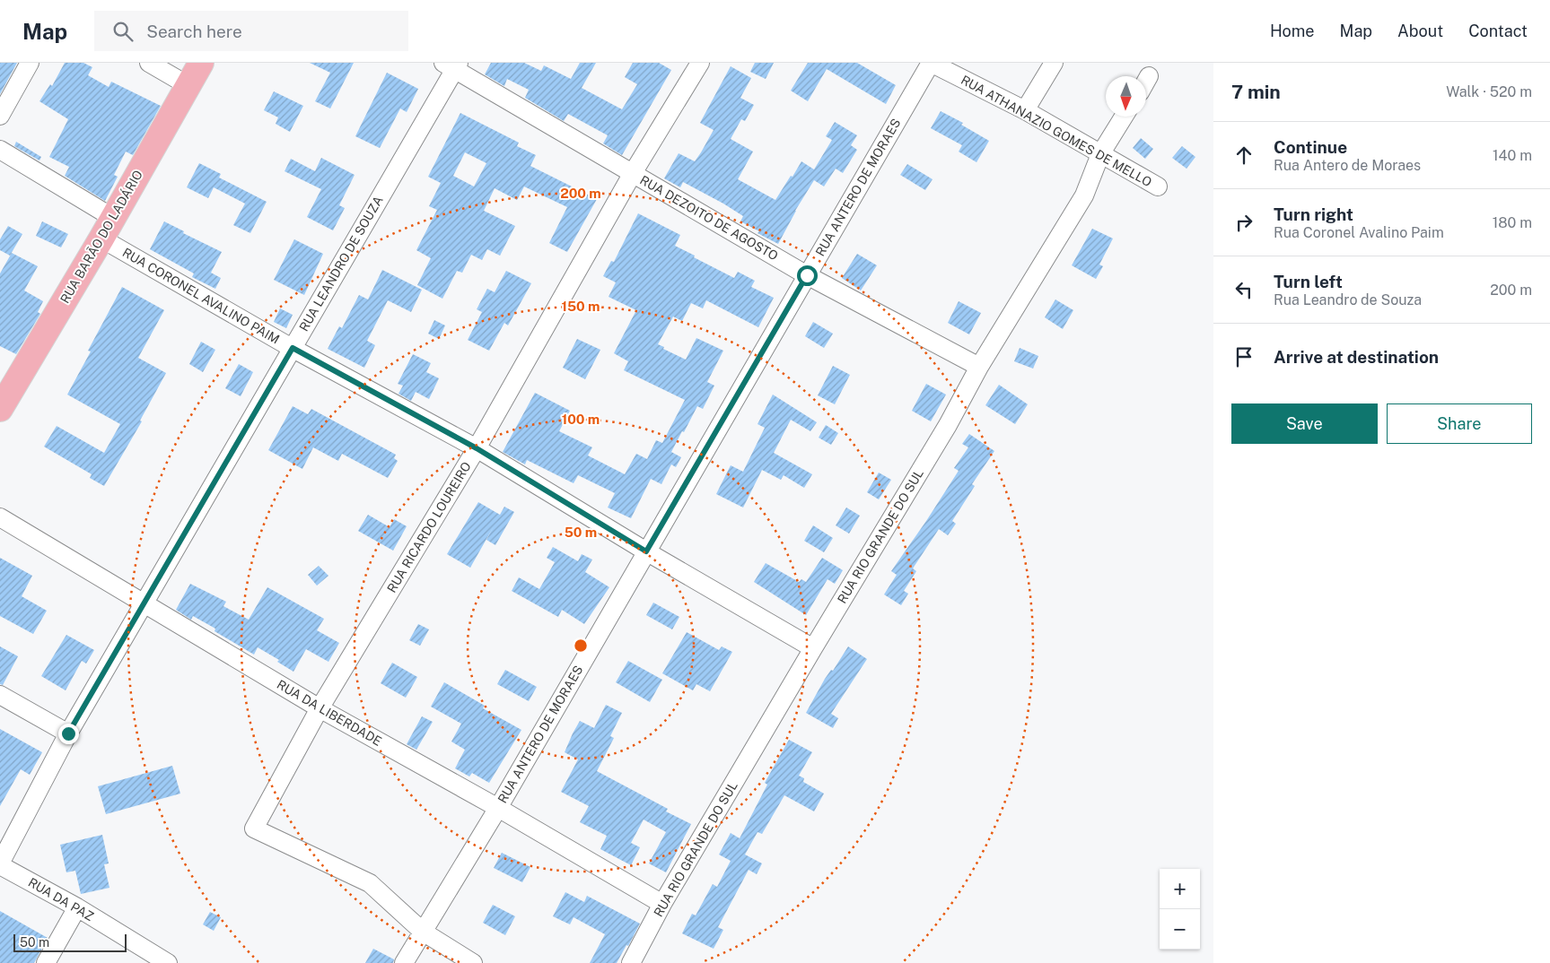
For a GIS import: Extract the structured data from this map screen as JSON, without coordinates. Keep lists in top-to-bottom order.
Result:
{
  "streets": {
    "main road": ["RUA BARÃO DO LADÁRIO"],
    "street": [
      "RUA ATHANAZIO GOMES DE MELLO",
      "RUA ANTERO DE MORAES",
      "RUA DEZOITO DE AGOSTO",
      "RUA LEANDRO DE SOUZA",
      "RUA CORONEL AVALINO PAIM",
      "RUA RICARDO LOUREIRO",
      "RUA RIO GRANDE DO SUL",
      "RUA DA LIBERDADE",
      "RUA DA PAZ"
    ]
  },
  "crossings": [
    ["RUA ATHANAZIO GOMES DE MELLO", "RUA ANTERO DE MORAES"],
    ["RUA ATHANAZIO GOMES DE MELLO", "RUA RIO GRANDE DO SUL"],
    ["RUA ANTERO DE MORAES", "RUA DEZOITO DE AGOSTO"],
    ["RUA ANTERO DE MORAES", "RUA CORONEL AVALINO PAIM"],
    ["RUA ANTERO DE MORAES", "RUA RICARDO LOUREIRO"],
    ["RUA ANTERO DE MORAES", "RUA DA LIBERDADE"],
    ["RUA DEZOITO DE AGOSTO", "RUA LEANDRO DE SOUZA"],
    ["RUA DEZOITO DE AGOSTO", "RUA RICARDO LOUREIRO"],
    ["RUA DEZOITO DE AGOSTO", "RUA RIO GRANDE DO SUL"],
    ["RUA BARÃO DO LADÁRIO", "RUA CORONEL AVALINO PAIM"],
    ["RUA LEANDRO DE SOUZA", "RUA CORONEL AVALINO PAIM"],
    ["RUA LEANDRO DE SOUZA", "RUA DA LIBERDADE"],
    ["RUA LEANDRO DE SOUZA", "RUA DA PAZ"],
    ["RUA CORONEL AVALINO PAIM", "RUA RICARDO LOUREIRO"],
    ["RUA CORONEL AVALINO PAIM", "RUA RIO GRANDE DO SUL"],
    ["RUA RICARDO LOUREIRO", "RUA DA LIBERDADE"],
    ["RUA RIO GRANDE DO SUL", "RUA DA LIBERDADE"]
  ],
  "scale_bar": "50 m",
  "north": "bottom",
  "page": {
    "header": "Map",
    "search": "Search here",
    "nav": [
      "Home",
      "Map",
      "About",
      "Contact"
    ],
    "heading": ["7 min", "Walk · 520 m"],
    "list": [
      ["Continue", "Rua Antero de Moraes", "140 m"],
      ["Turn right", "Rua Coronel Avalino Paim", "180 m"],
      ["Turn left", "Rua Leandro de Souza", "200 m"],
      "Arrive at destination"
    ],
    "buttons": ["Save", "Share"],
    "map_buttons": ["+", "−"],
    "scale": "50 m"
  },
  "rings": [
    "200 m",
    "150 m",
    "100 m",
    "50 m"
  ]
}
